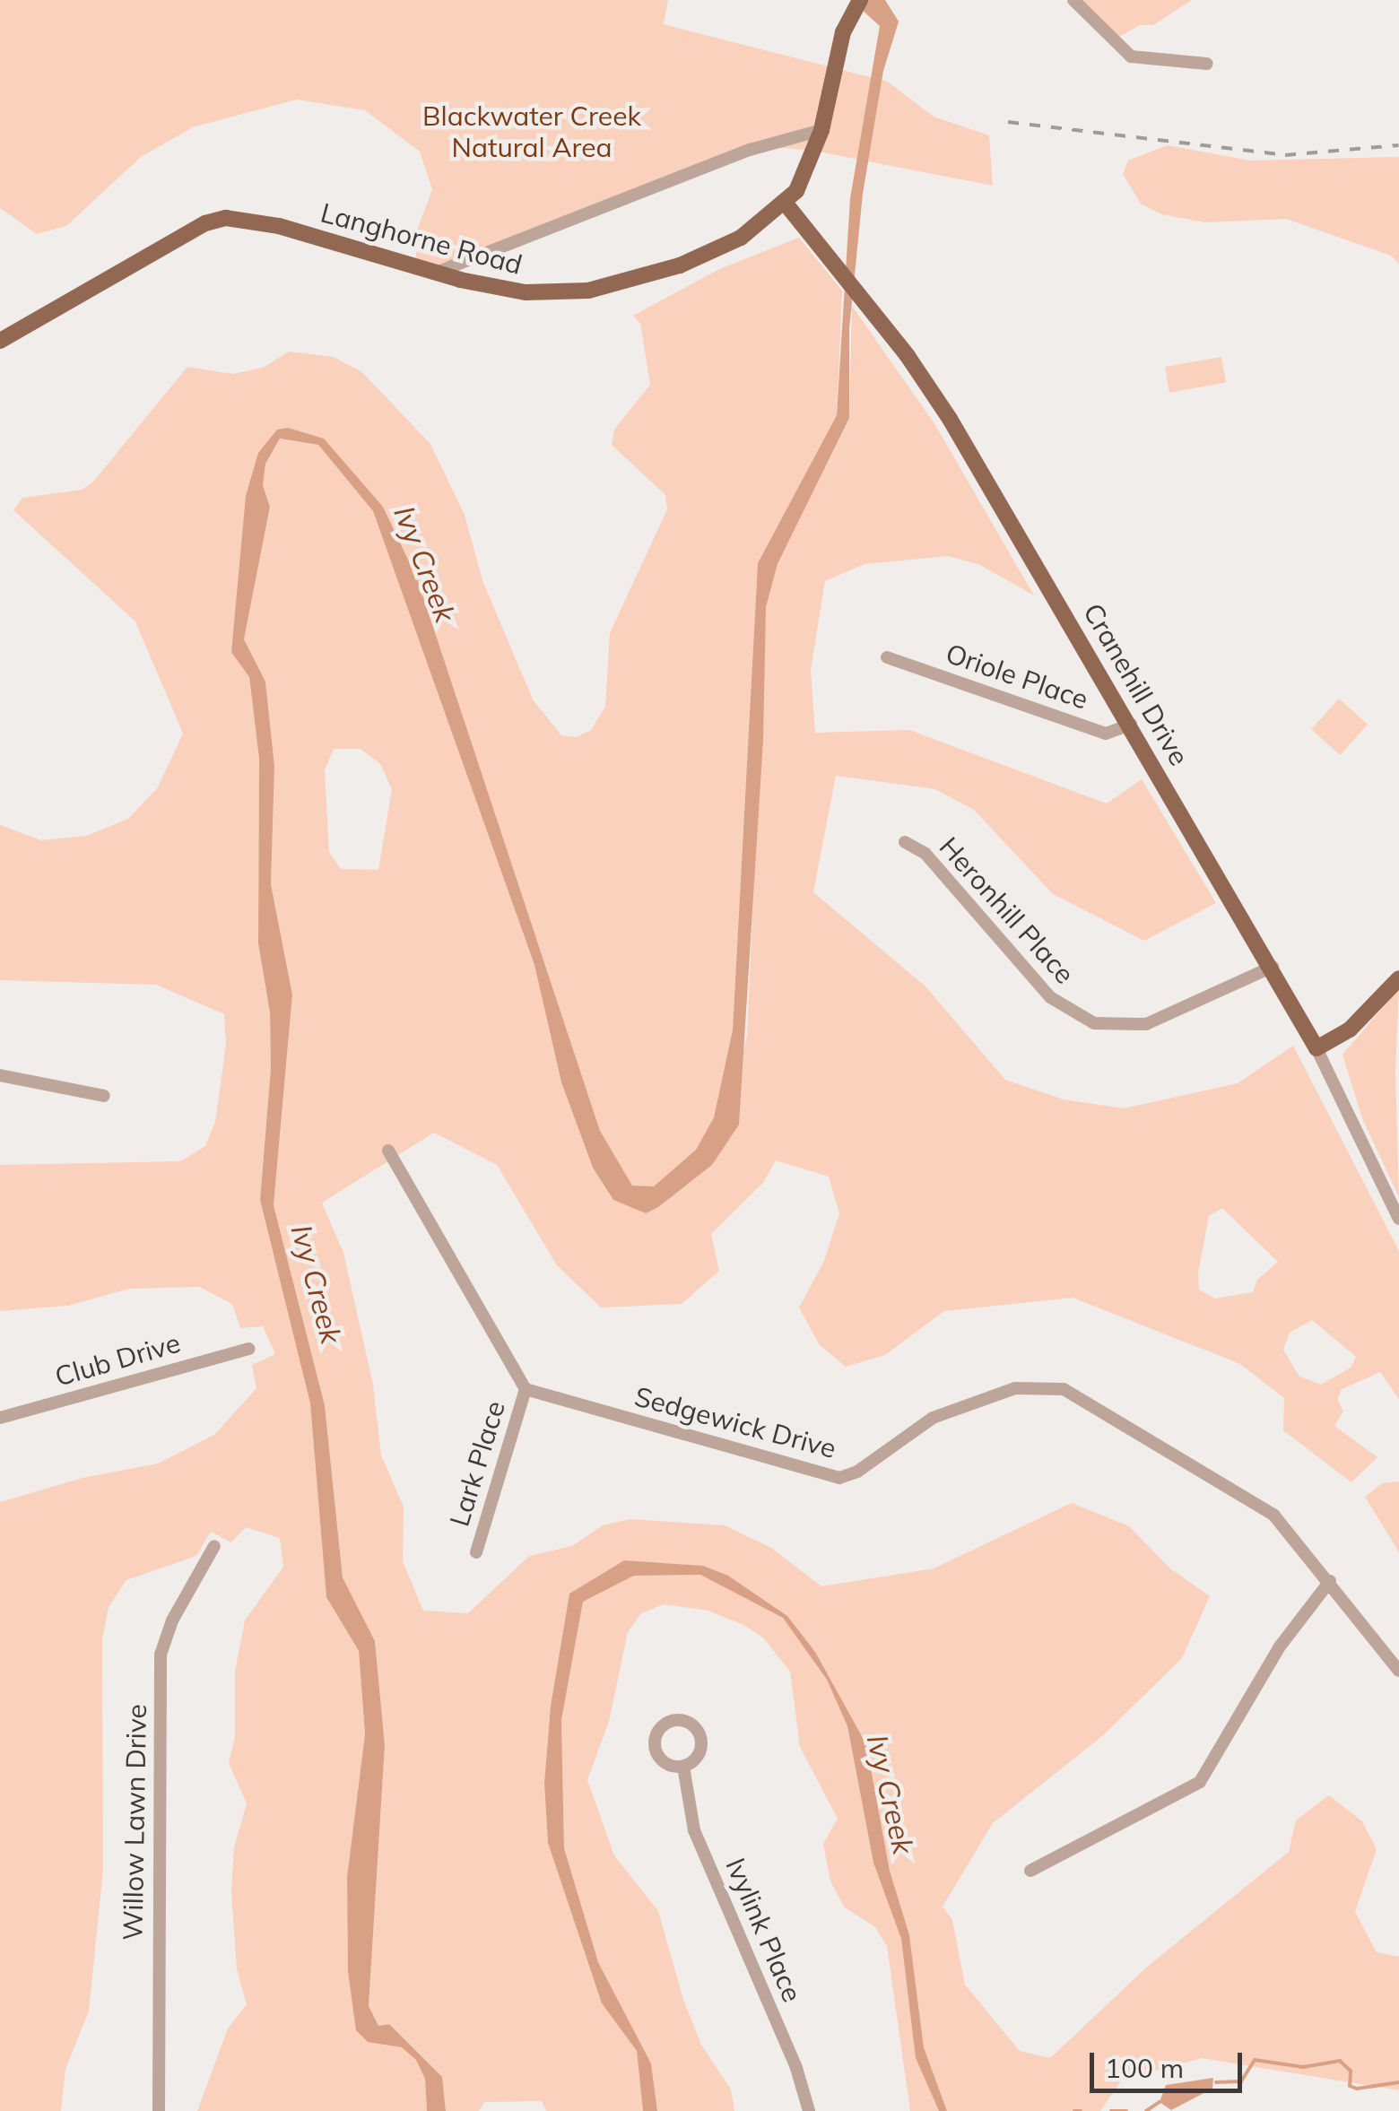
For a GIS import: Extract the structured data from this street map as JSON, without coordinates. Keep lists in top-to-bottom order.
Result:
{
  "streets": {
    "main road": ["Langhorne Road", "Cranehill Drive"],
    "street": [
      "Oriole Place",
      "Heronhill Place",
      "Club Drive",
      "Sedgewick Drive",
      "Lark Place",
      "Willow Lawn Drive",
      "Ivylink Place"
    ]
  },
  "crossings": [
    ["Langhorne Road", "Cranehill Drive"],
    ["Oriole Place", "Cranehill Drive"],
    ["Cranehill Drive", "Heronhill Place"],
    ["Sedgewick Drive", "Lark Place"]
  ],
  "water": ["Ivy Creek"],
  "parks": ["Blackwater Creek Natural Area"],
  "scale_bar": "100 m"
}
